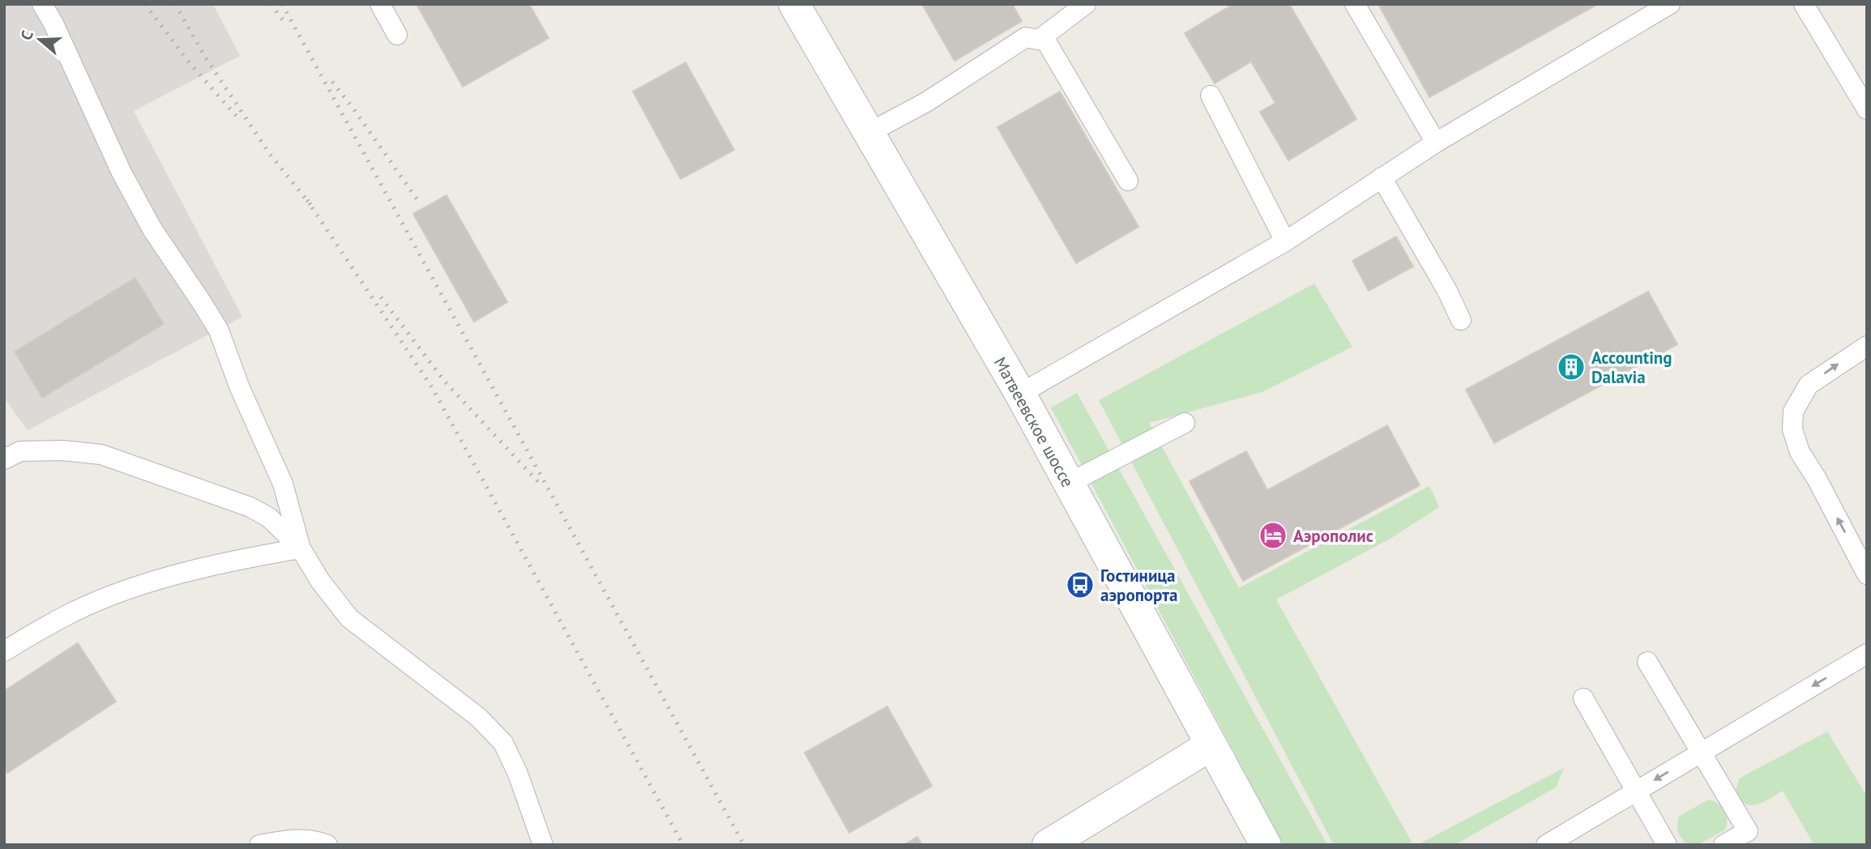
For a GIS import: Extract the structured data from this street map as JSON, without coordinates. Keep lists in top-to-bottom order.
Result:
{
  "streets": {
    "main road": ["Матвеевское шоссе"]
  },
  "places": {
    "building": ["Accounting Dalavia"],
    "hotel": ["Аэрополис"],
    "bus stop": ["Гостиница аэропорта"]
  },
  "north": "left"
}
